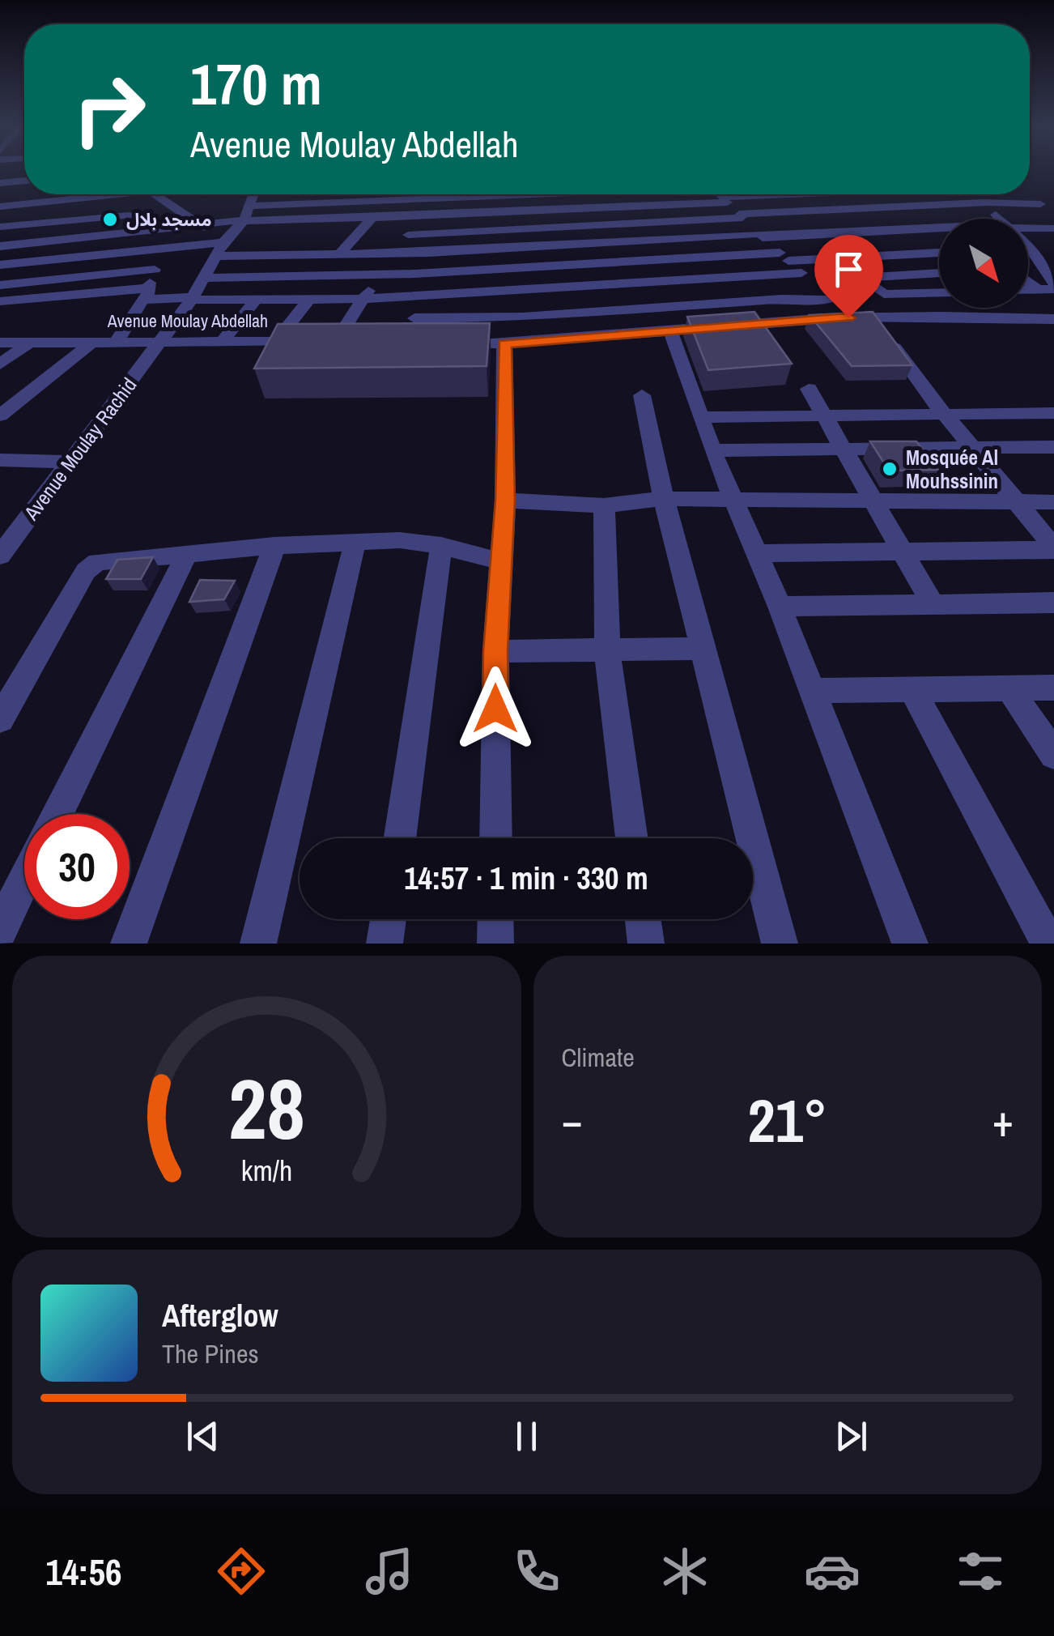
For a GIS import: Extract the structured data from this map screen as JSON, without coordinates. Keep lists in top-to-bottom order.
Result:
{
  "streets": {
    "street": ["Avenue Moulay Abdellah", "Avenue Moulay Rachid"]
  },
  "crossings": [
    ["Avenue Moulay Abdellah", "Avenue Moulay Rachid"]
  ],
  "places": ["مسجد بلال", "Mosquée Al Mouhssinin"],
  "north": "bottom right",
  "page": {
    "turn": ["170 m", "Avenue Moulay Abdellah"],
    "limit": "30",
    "trip": "14:57 · 1 min · 330 m",
    "tile": "Climate",
    "heat": ["−", "21°", "+"],
    "song": ["Afterglow", "The Pines"],
    "tabs": "14:56",
    "gauge": ["28", "km/h"]
  }
}
